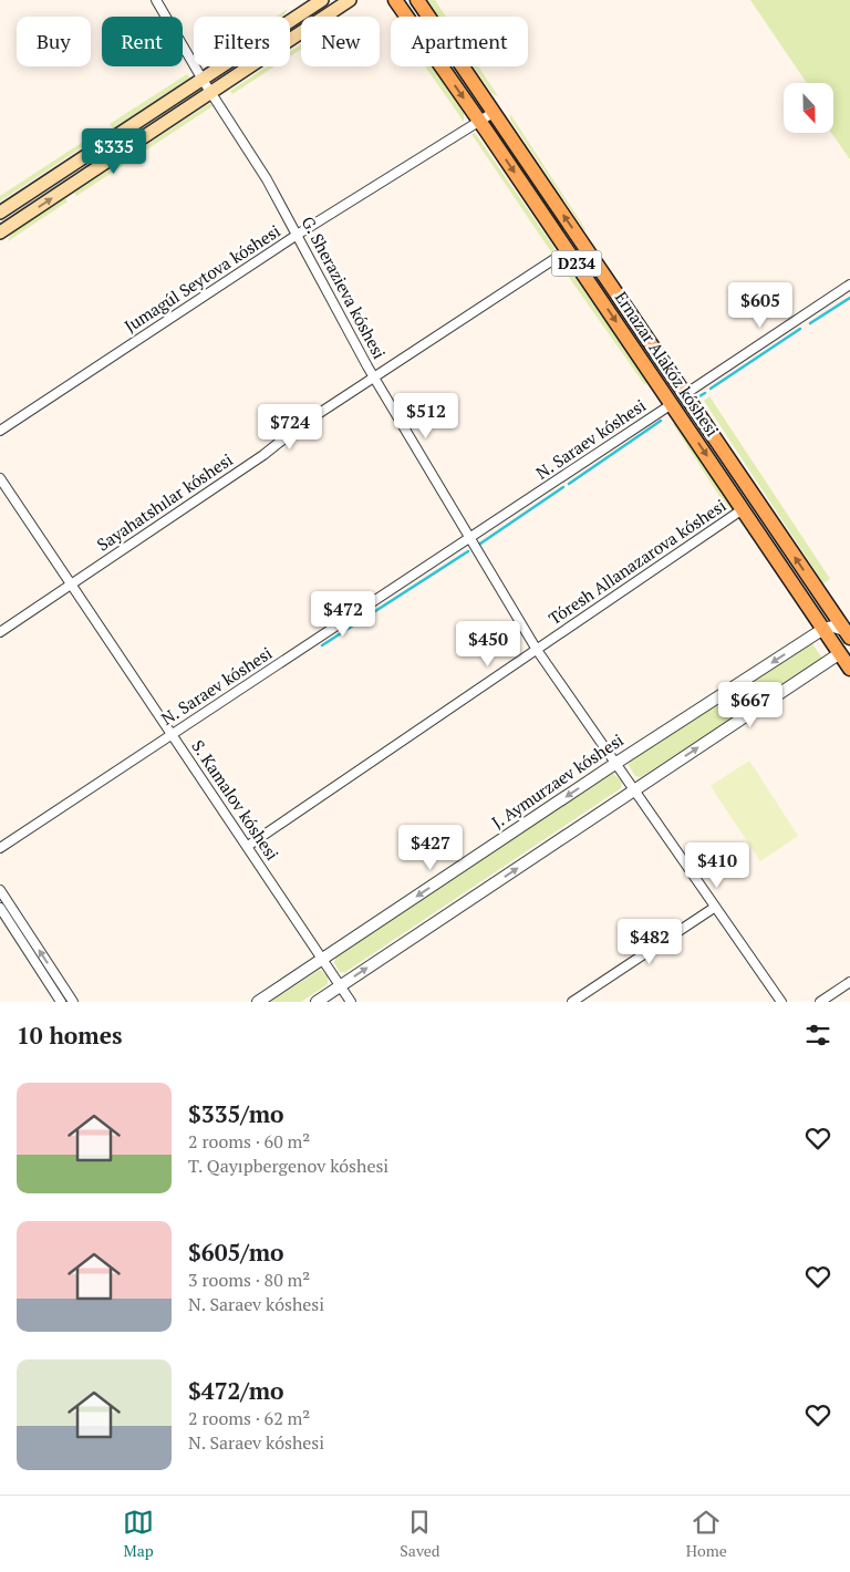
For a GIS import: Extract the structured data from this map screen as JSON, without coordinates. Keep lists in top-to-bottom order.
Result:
{
  "streets": {
    "main road": ["D234", "Ernazar Alakóz kóshesi"],
    "street": [
      "Jumagúl Seytova kóshesi",
      "G. Sherazieva kóshesi",
      "N. Saraev kóshesi",
      "Sayahatshılar kóshesi",
      "Tóresh Allanazarova kóshesi",
      "J. Aymurzaev kóshesi",
      "S. Kamalov kóshesi"
    ]
  },
  "crossings": [
    ["Jumagúl Seytova kóshesi", "G. Sherazieva kóshesi"],
    ["Jumagúl Seytova kóshesi", "Ernazar Alakóz kóshesi"],
    ["G. Sherazieva kóshesi", "N. Saraev kóshesi"],
    ["G. Sherazieva kóshesi", "Sayahatshılar kóshesi"],
    ["G. Sherazieva kóshesi", "Tóresh Allanazarova kóshesi"],
    ["G. Sherazieva kóshesi", "J. Aymurzaev kóshesi"],
    ["Ernazar Alakóz kóshesi", "N. Saraev kóshesi"],
    ["Ernazar Alakóz kóshesi", "Sayahatshılar kóshesi"],
    ["Ernazar Alakóz kóshesi", "Tóresh Allanazarova kóshesi"],
    ["Ernazar Alakóz kóshesi", "J. Aymurzaev kóshesi"],
    ["N. Saraev kóshesi", "S. Kamalov kóshesi"],
    ["Sayahatshılar kóshesi", "S. Kamalov kóshesi"],
    ["Tóresh Allanazarova kóshesi", "S. Kamalov kóshesi"],
    ["J. Aymurzaev kóshesi", "S. Kamalov kóshesi"]
  ],
  "north": "bottom",
  "page": {
    "chip": [
      "Buy",
      "Rent",
      "Filters",
      "New",
      "Apartment"
    ],
    "price": [
      "$335",
      "$605",
      "$512",
      "$724",
      "$472",
      "$450",
      "$667",
      "$427",
      "$410",
      "$482"
    ],
    "heading": "10 homes",
    "list": [
      {
        "name": "$335/mo",
        "note": "2 rooms · 60 m² · T. Qayıpbergenov kóshesi"
      },
      {
        "name": "$605/mo",
        "note": "3 rooms · 80 m² · N. Saraev kóshesi"
      },
      {
        "name": "$472/mo",
        "note": "2 rooms · 62 m² · N. Saraev kóshesi"
      }
    ],
    "tabs": ["Map", "Saved", "Home"]
  }
}
